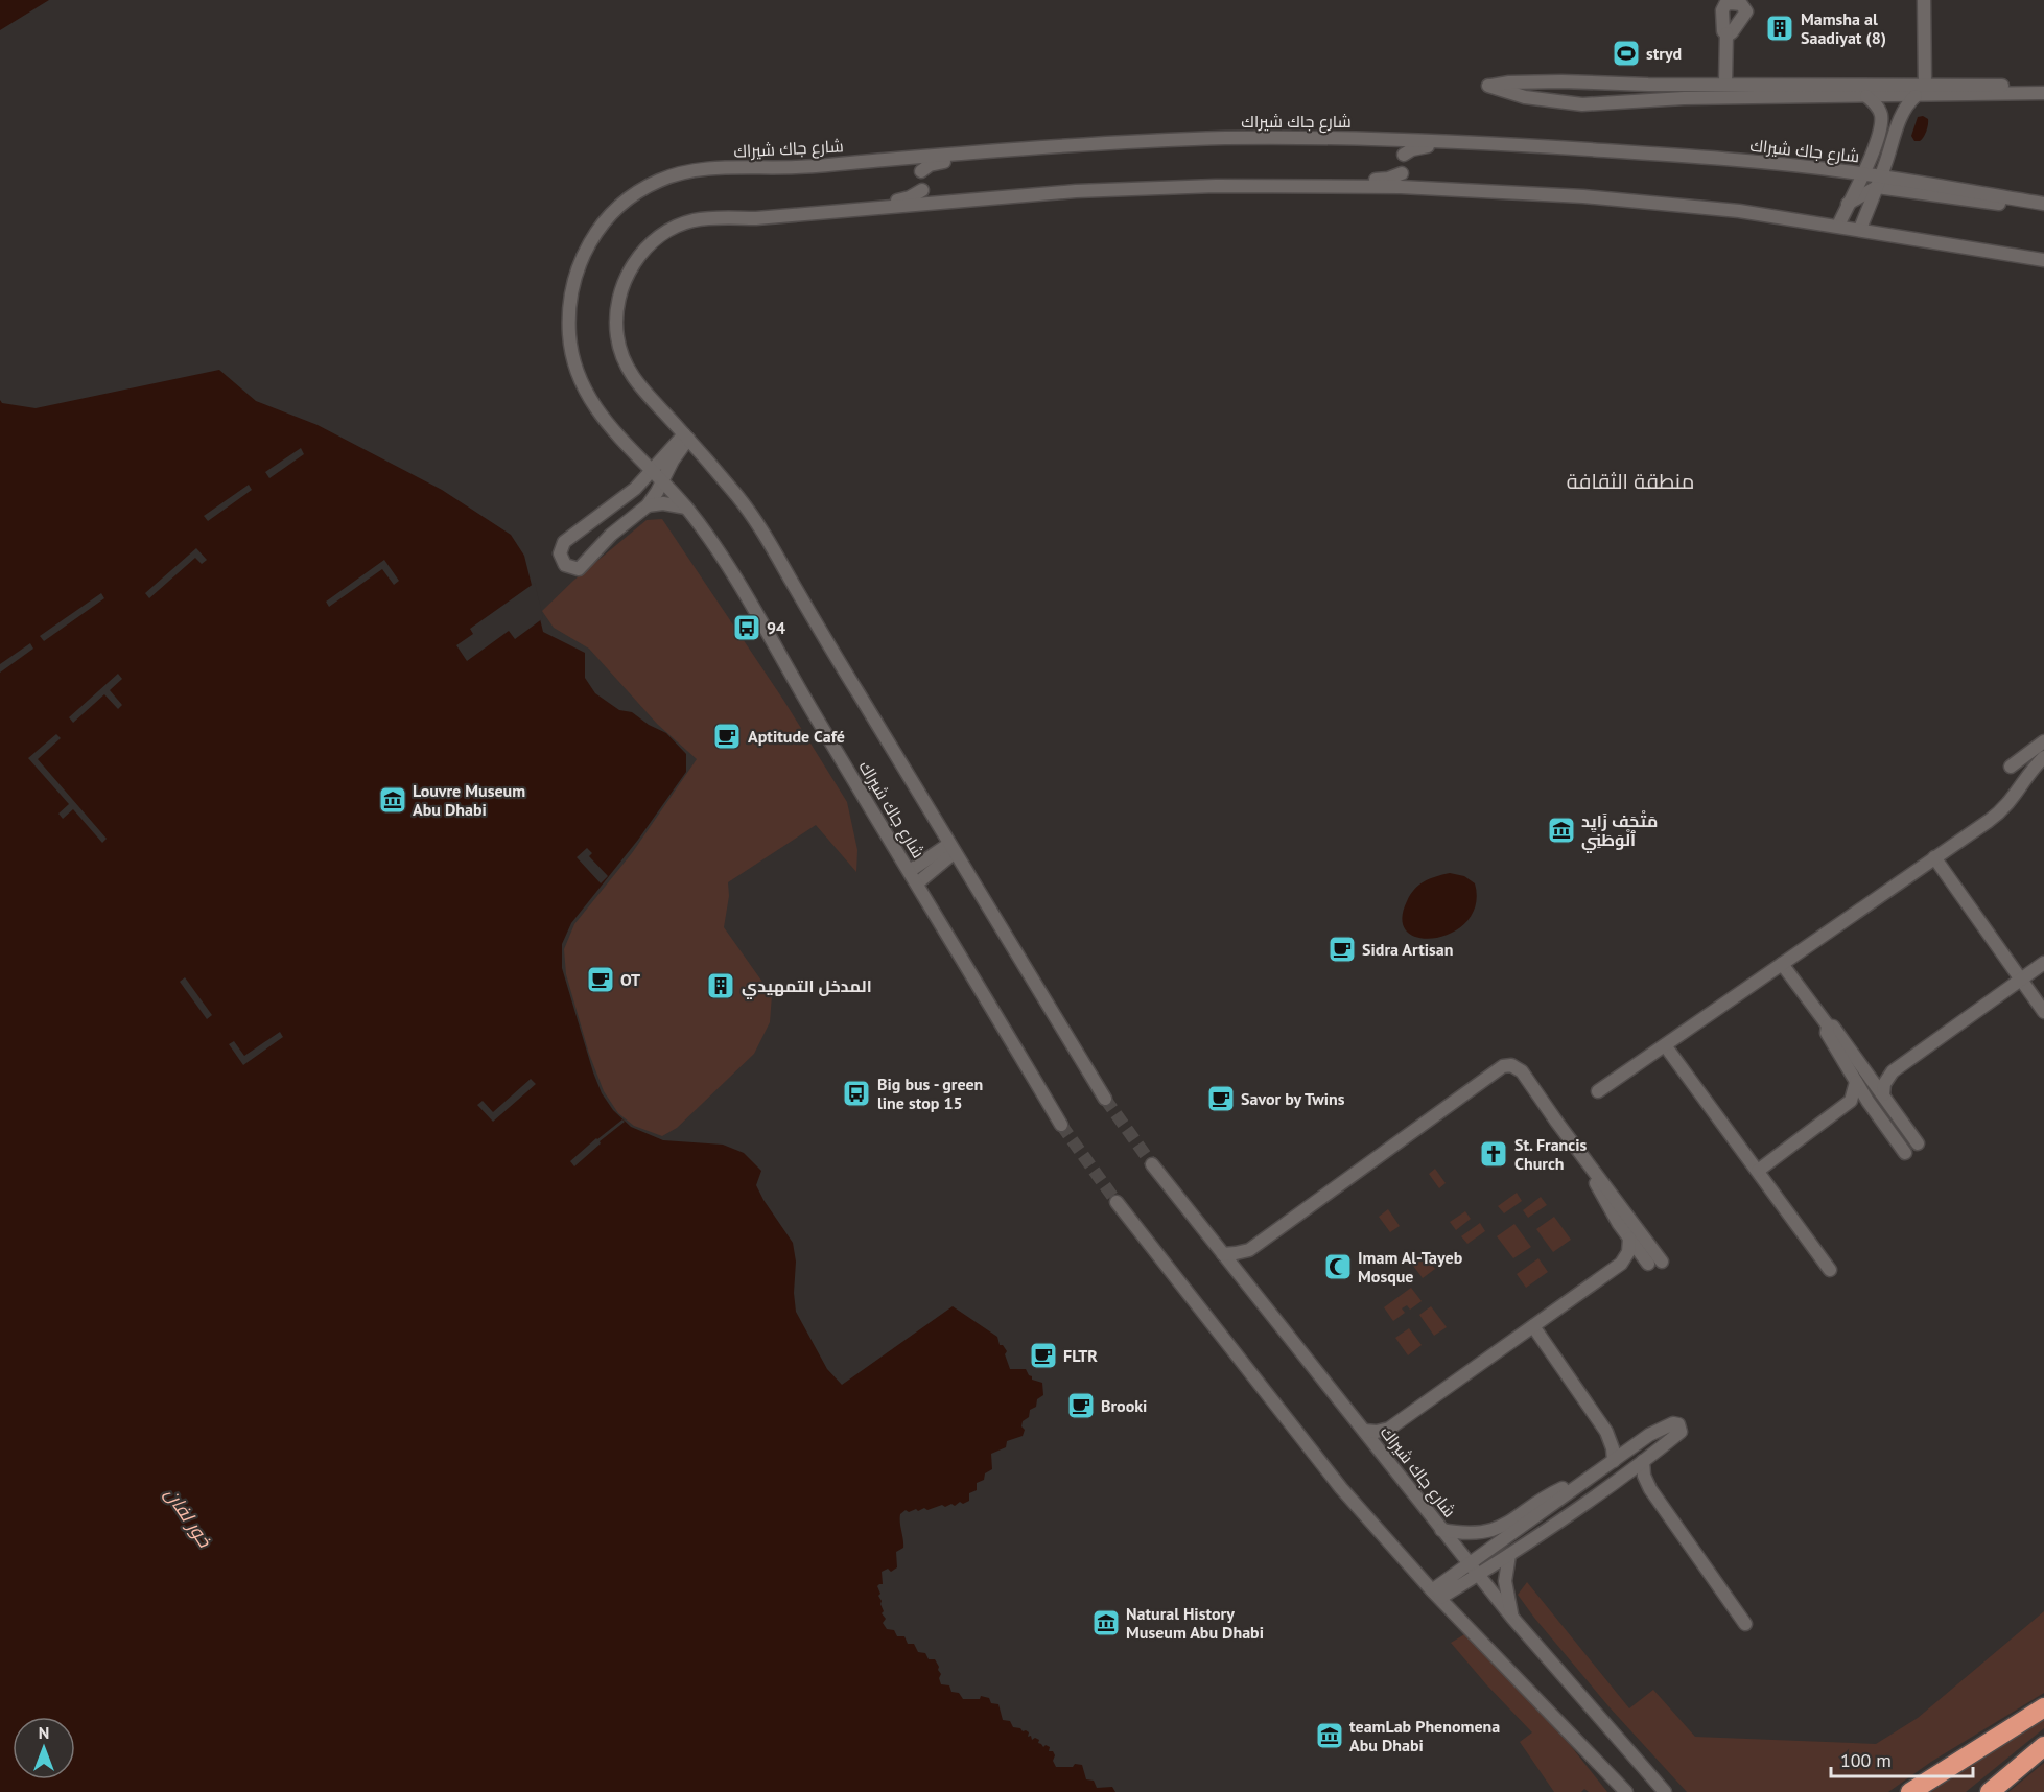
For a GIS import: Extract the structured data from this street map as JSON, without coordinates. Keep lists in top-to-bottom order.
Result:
{
  "streets": {
    "street": ["شارع جاك شيراك"]
  },
  "districts": ["منطقة الثقافة"],
  "water": ["خور لفان"],
  "places": {
    "building": ["Mamsha al Saadiyat (8)", "المدخل التمهيدي"],
    "sports": ["stryd"],
    "bus stop": ["94", "Big bus - green line stop 15"],
    "cafe": [
      "Aptitude Café",
      "Sidra Artisan",
      "OT",
      "Savor by Twins",
      "FLTR",
      "Brooki"
    ],
    "museum": [
      "Louvre Museum Abu Dhabi",
      "مَتْحَف زَايِد ٱلْوَطَنِي",
      "Natural History Museum Abu Dhabi",
      "teamLab Phenomena Abu Dhabi"
    ],
    "church": ["St. Francis Church"],
    "mosque": ["Imam Al-Tayeb Mosque"]
  },
  "scale_bar": "100 m",
  "north": "top"
}
